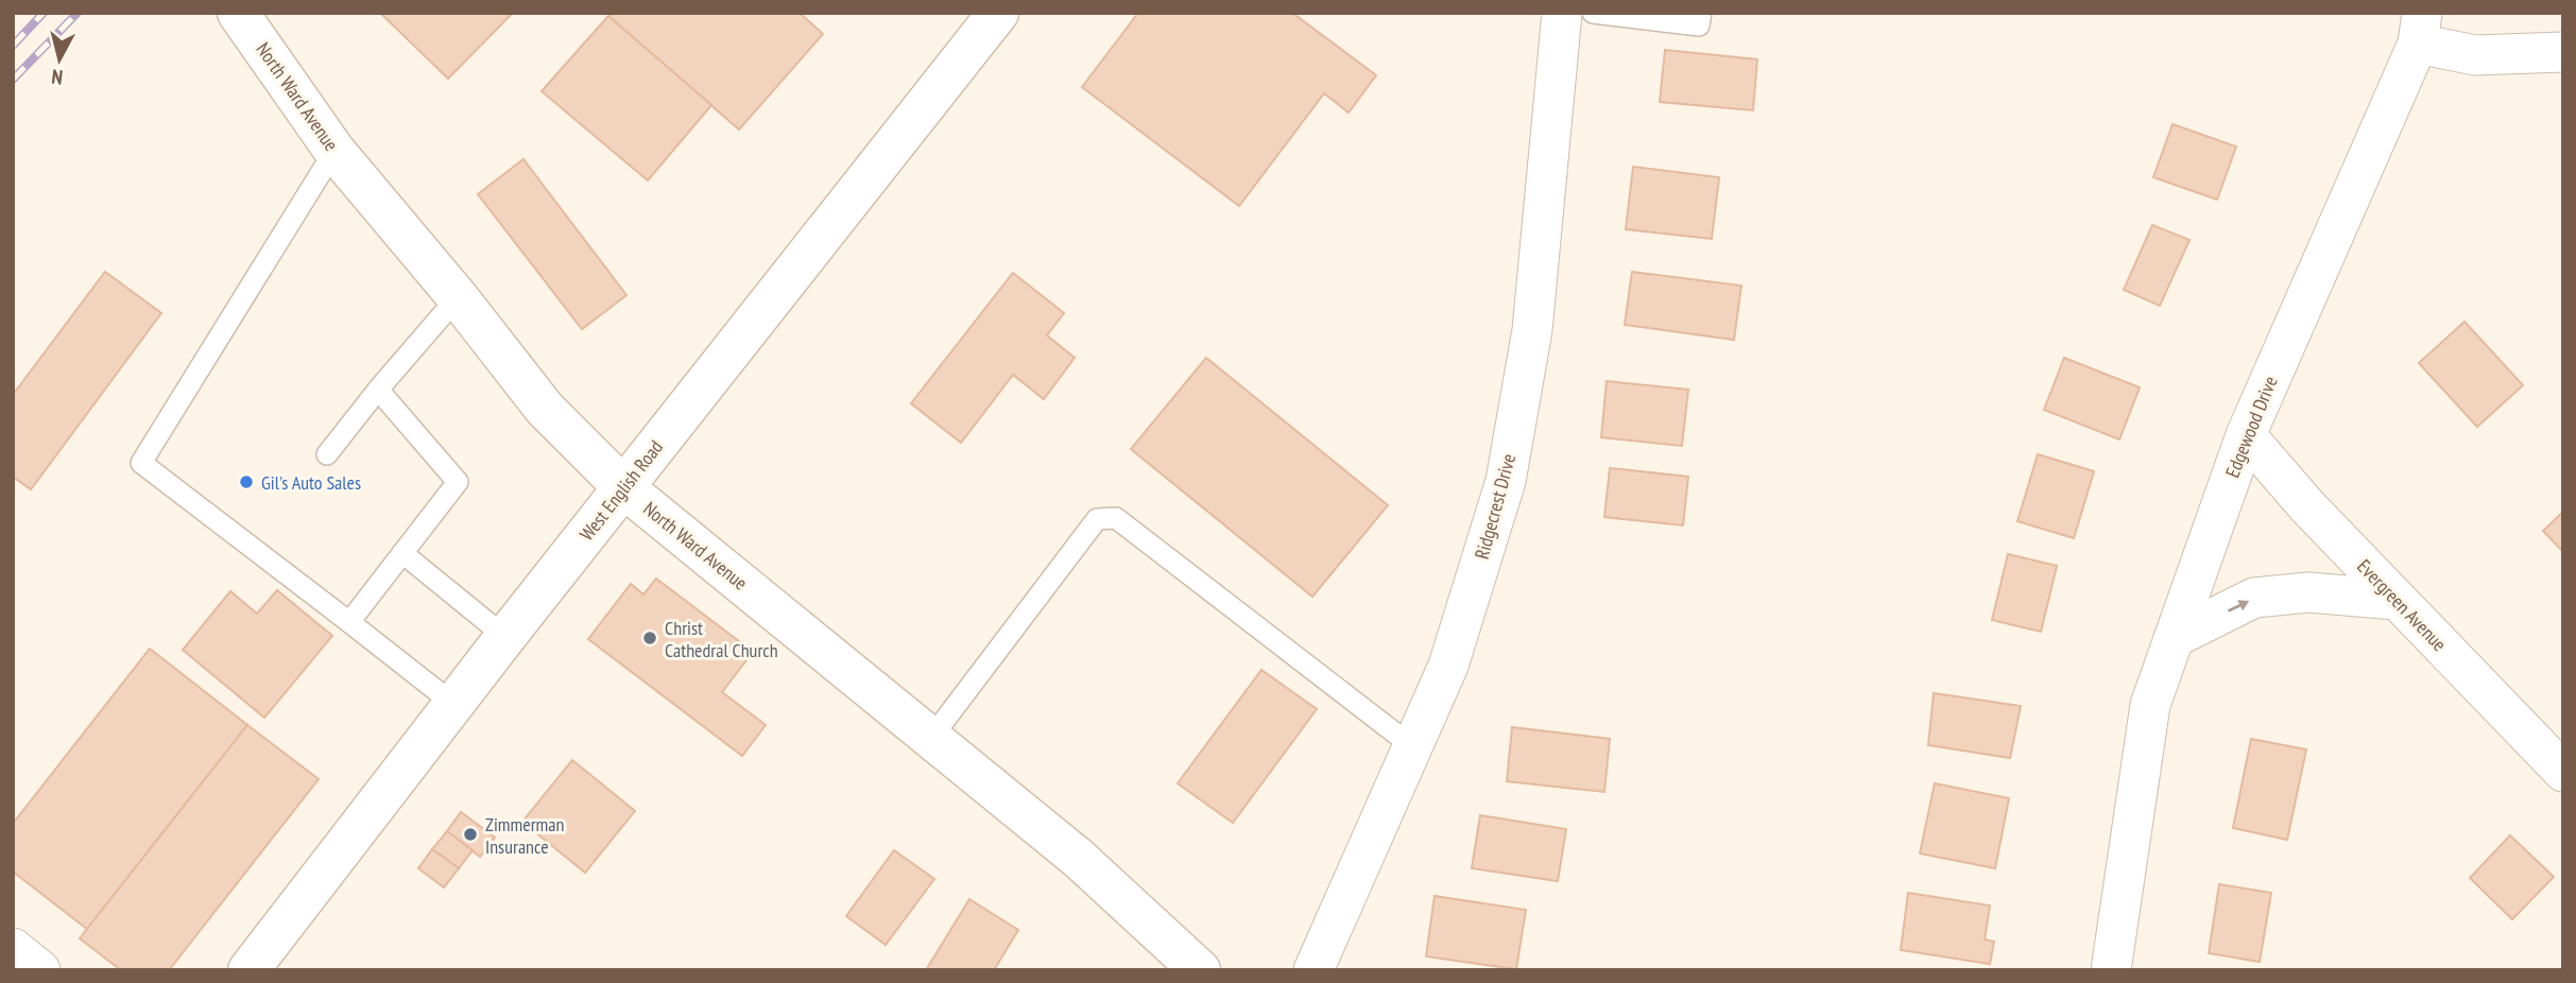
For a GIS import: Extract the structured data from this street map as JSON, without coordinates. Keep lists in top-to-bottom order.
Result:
{
  "streets": {
    "street": [
      "North Ward Avenue",
      "Edgewood Drive",
      "West English Road",
      "Ridgecrest Drive",
      "Evergreen Avenue"
    ]
  },
  "crossings": [
    ["North Ward Avenue", "West English Road"],
    ["Edgewood Drive", "Evergreen Avenue"]
  ],
  "places": ["Gil's Auto Sales", "Christ Cathedral Church", "Zimmerman Insurance"],
  "north": "bottom"
}
